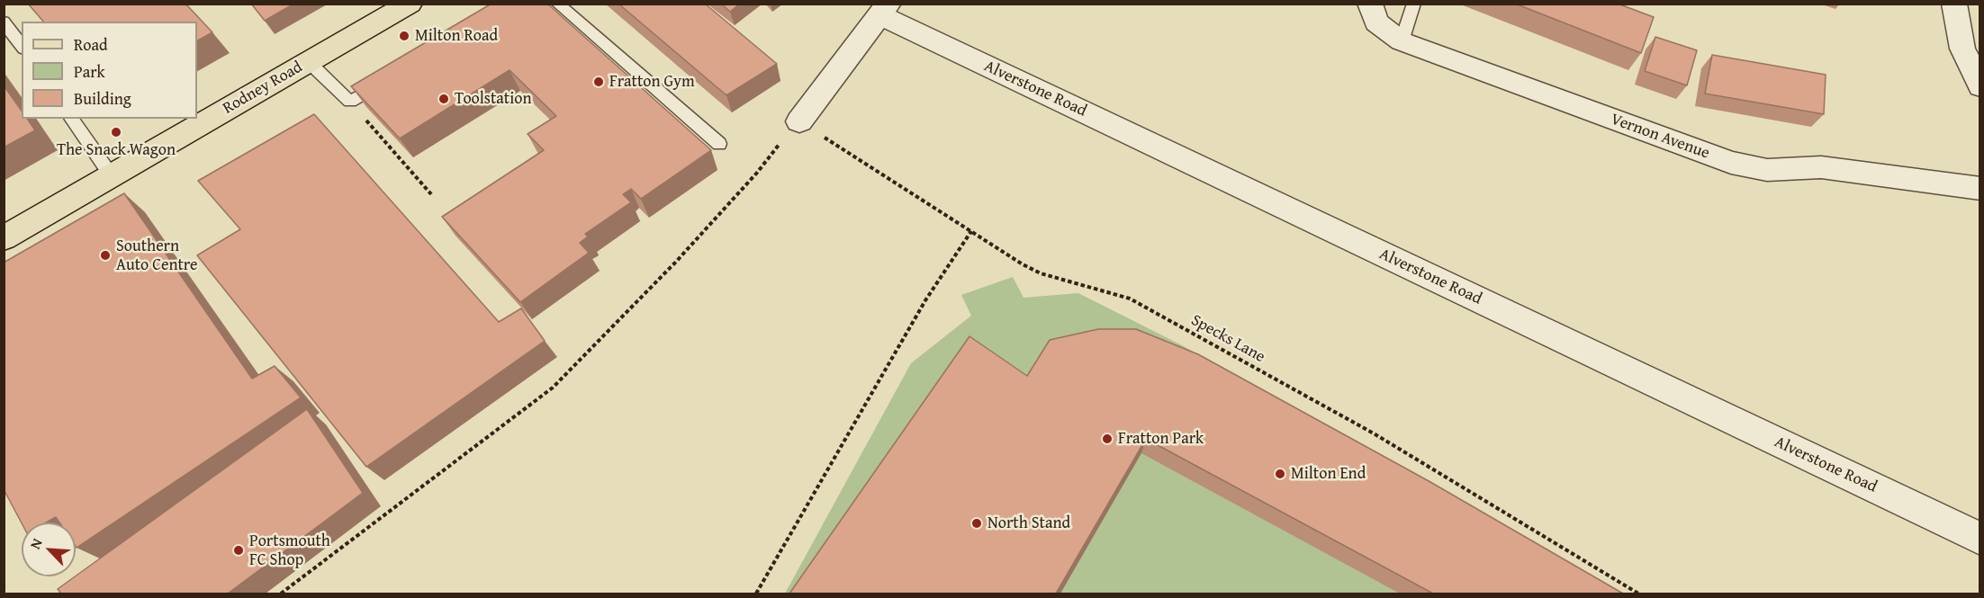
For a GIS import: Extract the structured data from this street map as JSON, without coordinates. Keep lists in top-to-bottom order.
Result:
{
  "streets": {
    "main road": ["Rodney Road"],
    "street": ["Alverstone Road", "Vernon Avenue"],
    "path": ["Specks Lane"]
  },
  "crossings": [
    ["Alverstone Road", "Specks Lane"]
  ],
  "places": [
    "Milton Road",
    "Fratton Gym",
    "Toolstation",
    "The Snack Wagon",
    "Southern Auto Centre",
    "Fratton Park",
    "Milton End",
    "North Stand",
    "Portsmouth FC Shop"
  ],
  "legend": ["Road", "Park", "Building"],
  "north": "top left"
}
